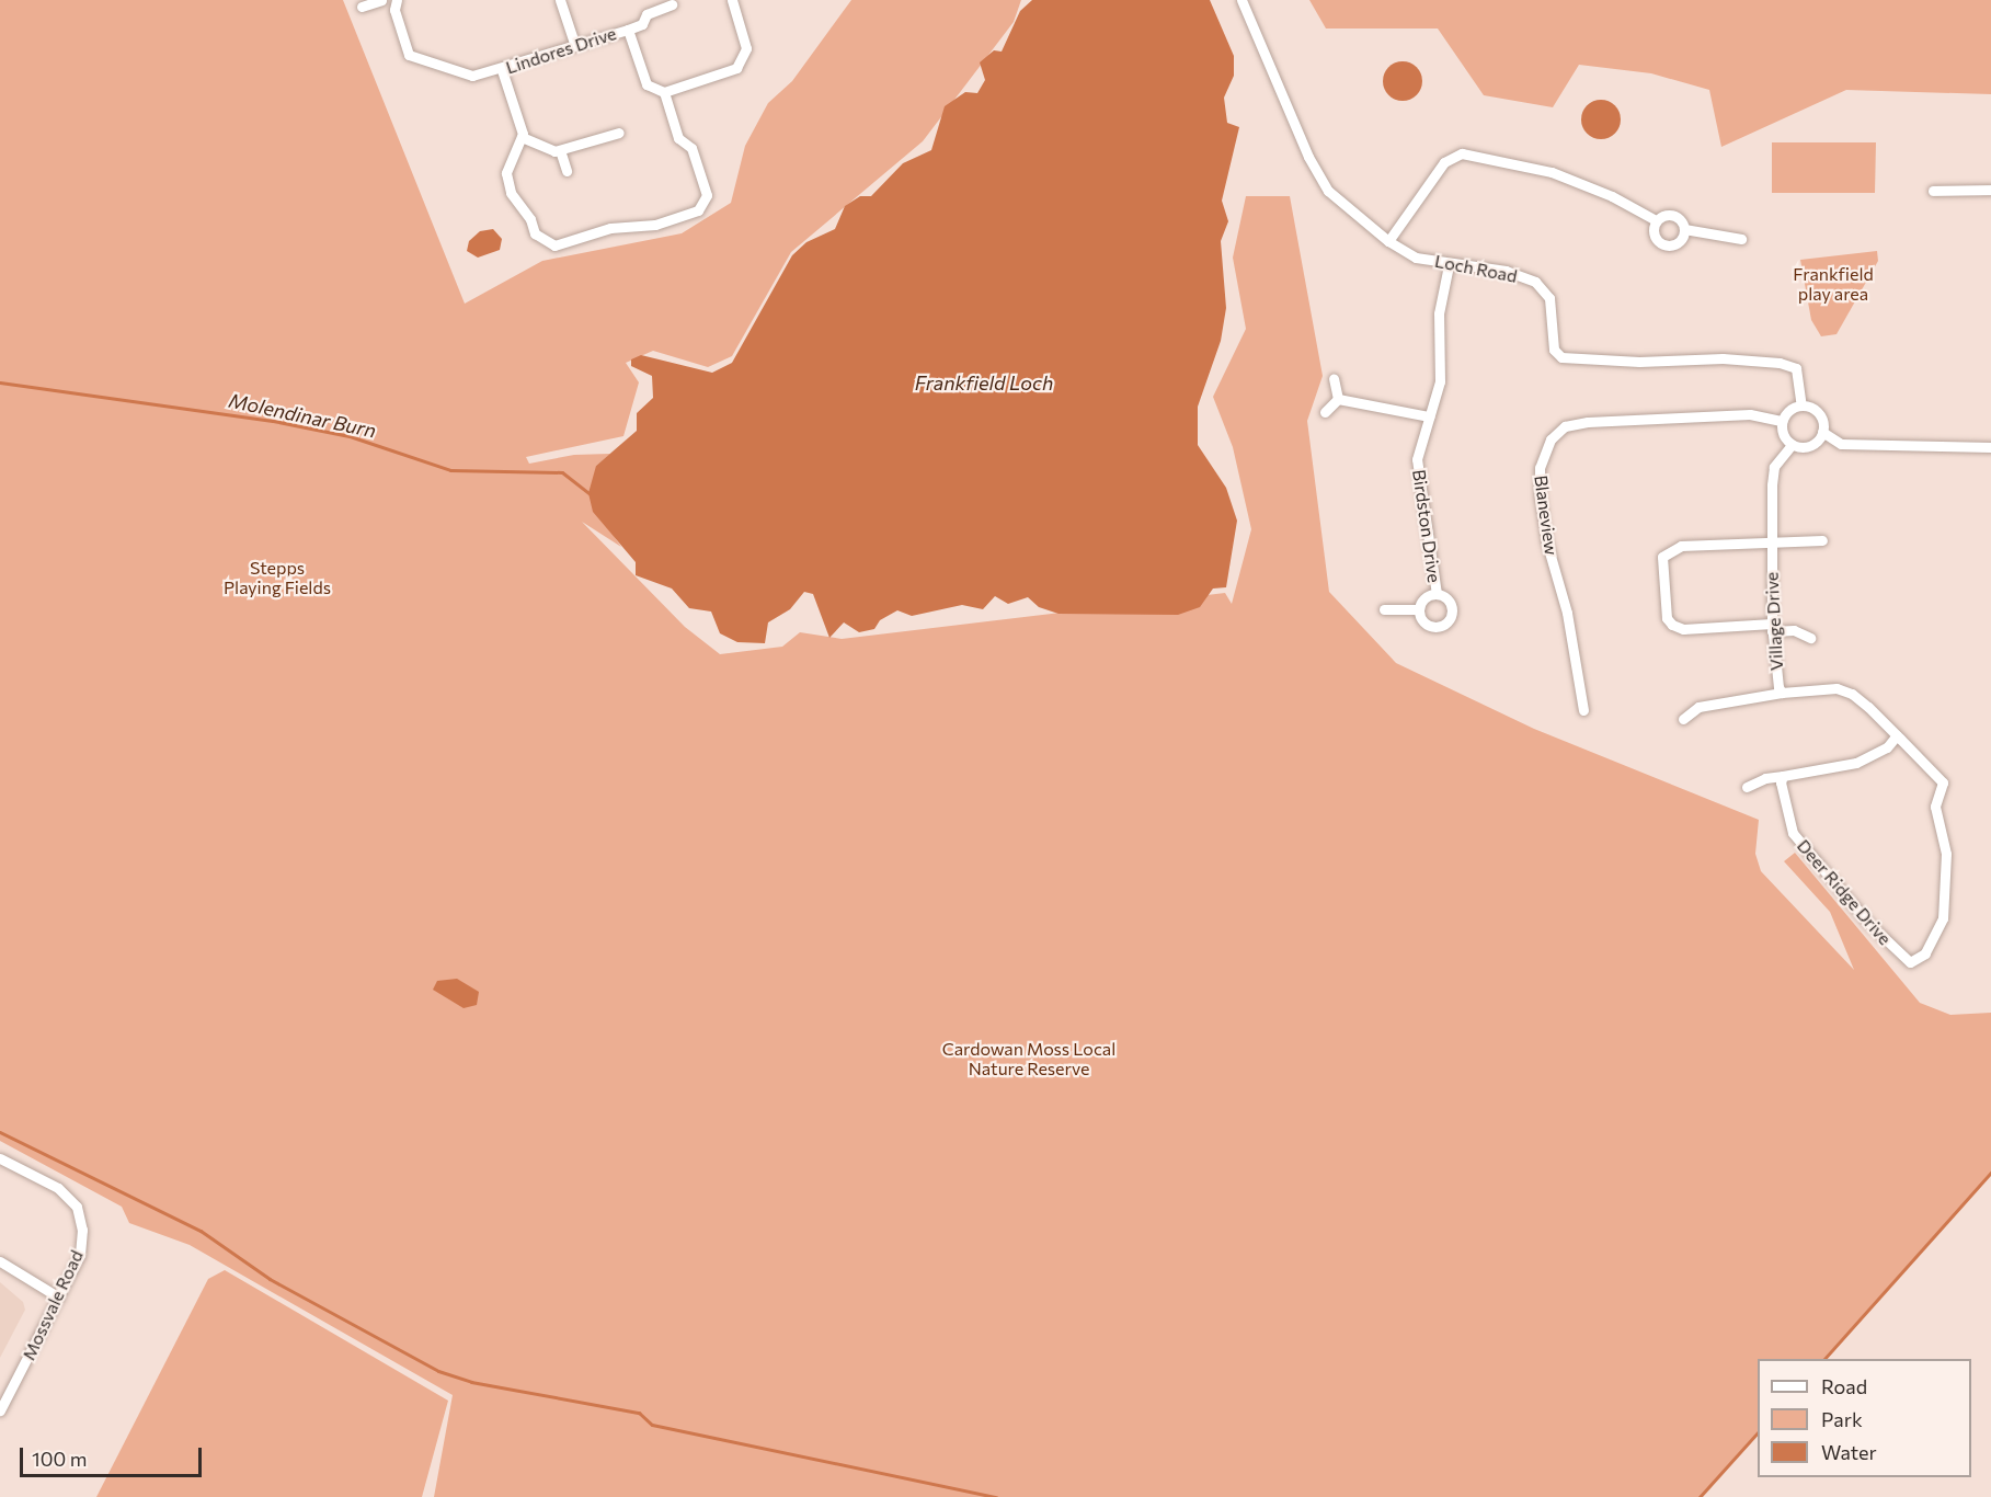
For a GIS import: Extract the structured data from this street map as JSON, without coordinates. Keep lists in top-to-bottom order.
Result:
{
  "streets": {
    "street": [
      "Lindores Drive",
      "Loch Road",
      "Blaneview",
      "Birdston Drive",
      "Village Drive",
      "Deer Ridge Drive",
      "Mossvale Road"
    ]
  },
  "crossings": [
    ["Loch Road", "Blaneview"],
    ["Loch Road", "Birdston Drive"],
    ["Loch Road", "Village Drive"],
    ["Blaneview", "Village Drive"],
    ["Village Drive", "Deer Ridge Drive"]
  ],
  "water": ["Frankfield Loch", "Molendinar Burn"],
  "parks": ["Frankfield play area", "Stepps Playing Fields", "Cardowan Moss Local Nature Reserve"],
  "legend": ["Road", "Park", "Water"],
  "scale_bar": "100 m"
}
